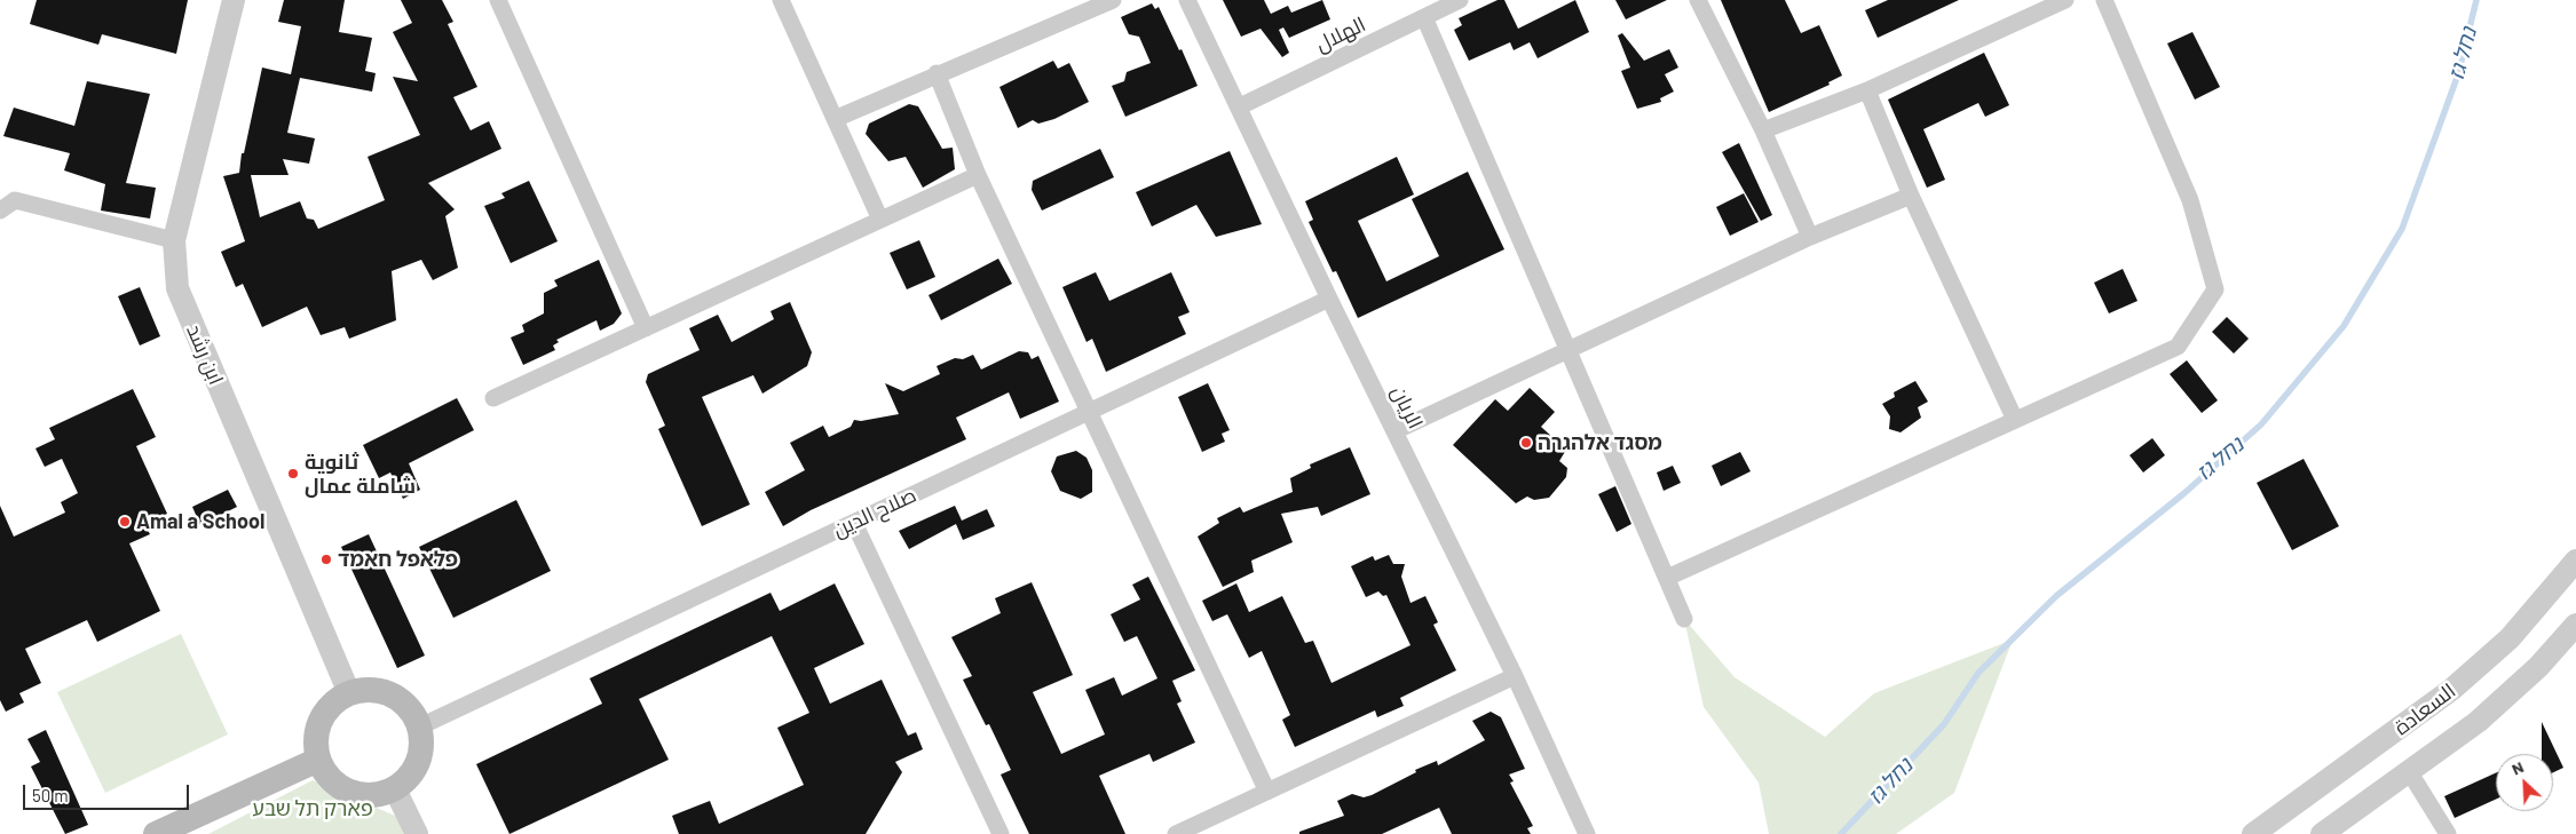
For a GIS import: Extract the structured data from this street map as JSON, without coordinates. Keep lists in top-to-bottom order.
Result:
{
  "streets": {
    "street": [
      "الهلال",
      "ابن رشد",
      "الريان",
      "صلاح الدين",
      "السعادة"
    ]
  },
  "crossings": [
    ["الهلال", "الريان"],
    ["ابن رشد", "صلاح الدين"],
    ["الريان", "صلاح الدين"]
  ],
  "water": ["נחל גז"],
  "parks": ["פארק תל שבע"],
  "places": [
    "מסגד אלהגרה",
    "ثانوية شاملة عمال",
    "Amal a School",
    "פלאפל חאמד"
  ],
  "scale_bar": "50 m",
  "north": "top left"
}
